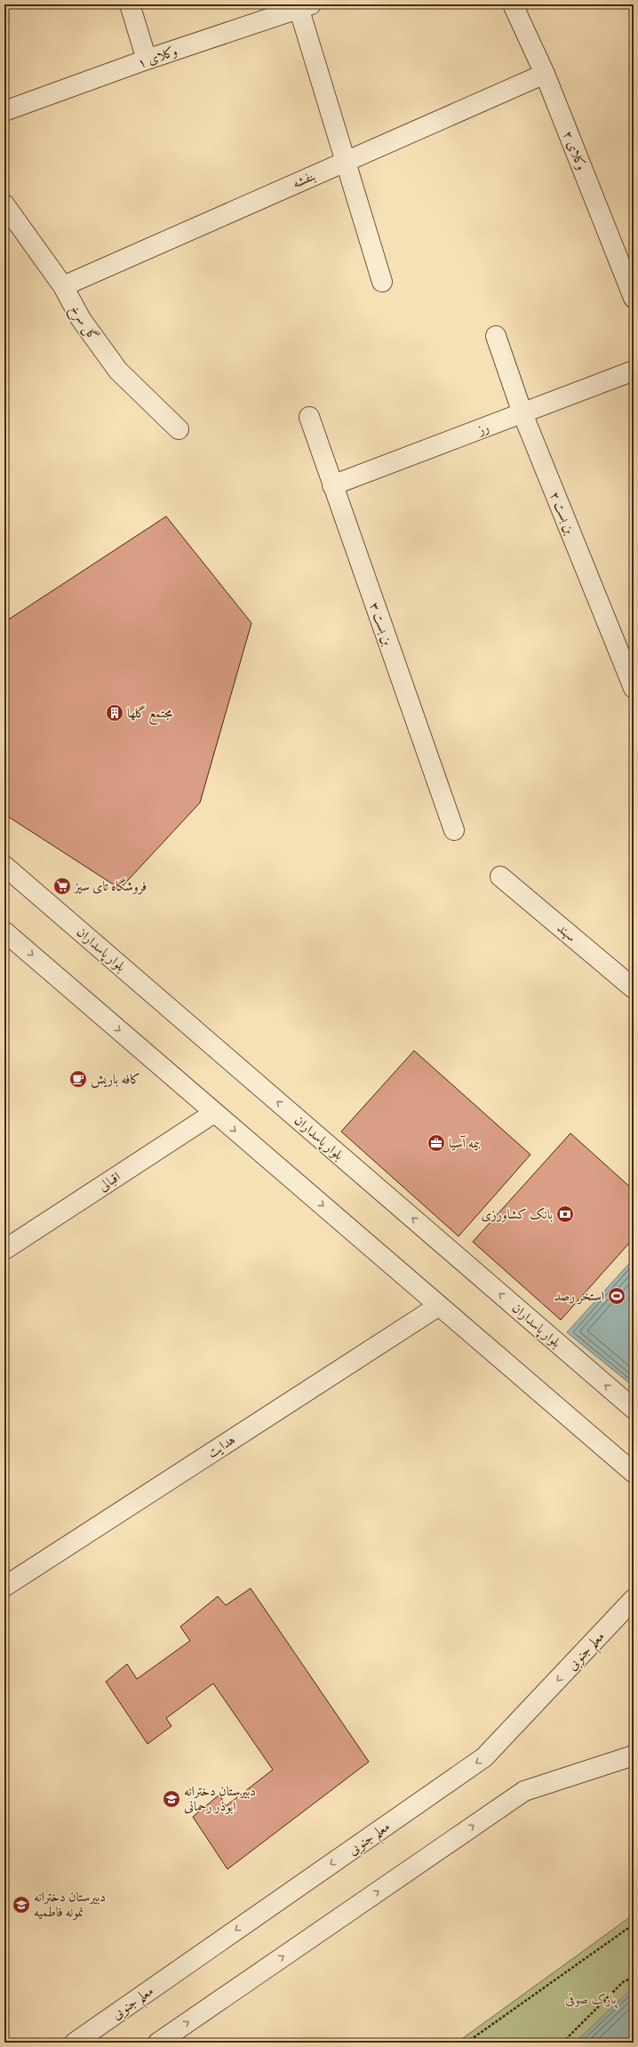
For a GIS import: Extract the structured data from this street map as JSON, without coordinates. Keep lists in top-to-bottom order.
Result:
{
  "streets": {
    "street": [
      "وکلای ۱",
      "وکلای ۲",
      "بنفشه",
      "گل سرخ",
      "رز",
      "بن بست ۲",
      "بن بست ۳",
      "سهند",
      "بلوار پاسداران",
      "اقبالی",
      "هدایت",
      "معلم جنوبی"
    ]
  },
  "crossings": [
    ["وکلای ۲", "بنفشه"],
    ["بنفشه", "گل سرخ"],
    ["رز", "بن بست ۲"],
    ["رز", "بن بست ۳"]
  ],
  "parks": ["پارک صوفی"],
  "places": {
    "building": ["مجتمع گلها"],
    "supermarket": ["فروشگاه تای سیز"],
    "cafe": ["کافه باریش"],
    "office": ["بیمه آسیا"],
    "bank": ["بانک کشاورزی"],
    "sports": ["استخر رصد"],
    "school or university": ["دبیرستان دخترانه ابوذر رحمانی", "دبیرستان دخترانه نمونه فاطمیه"]
  }
}
